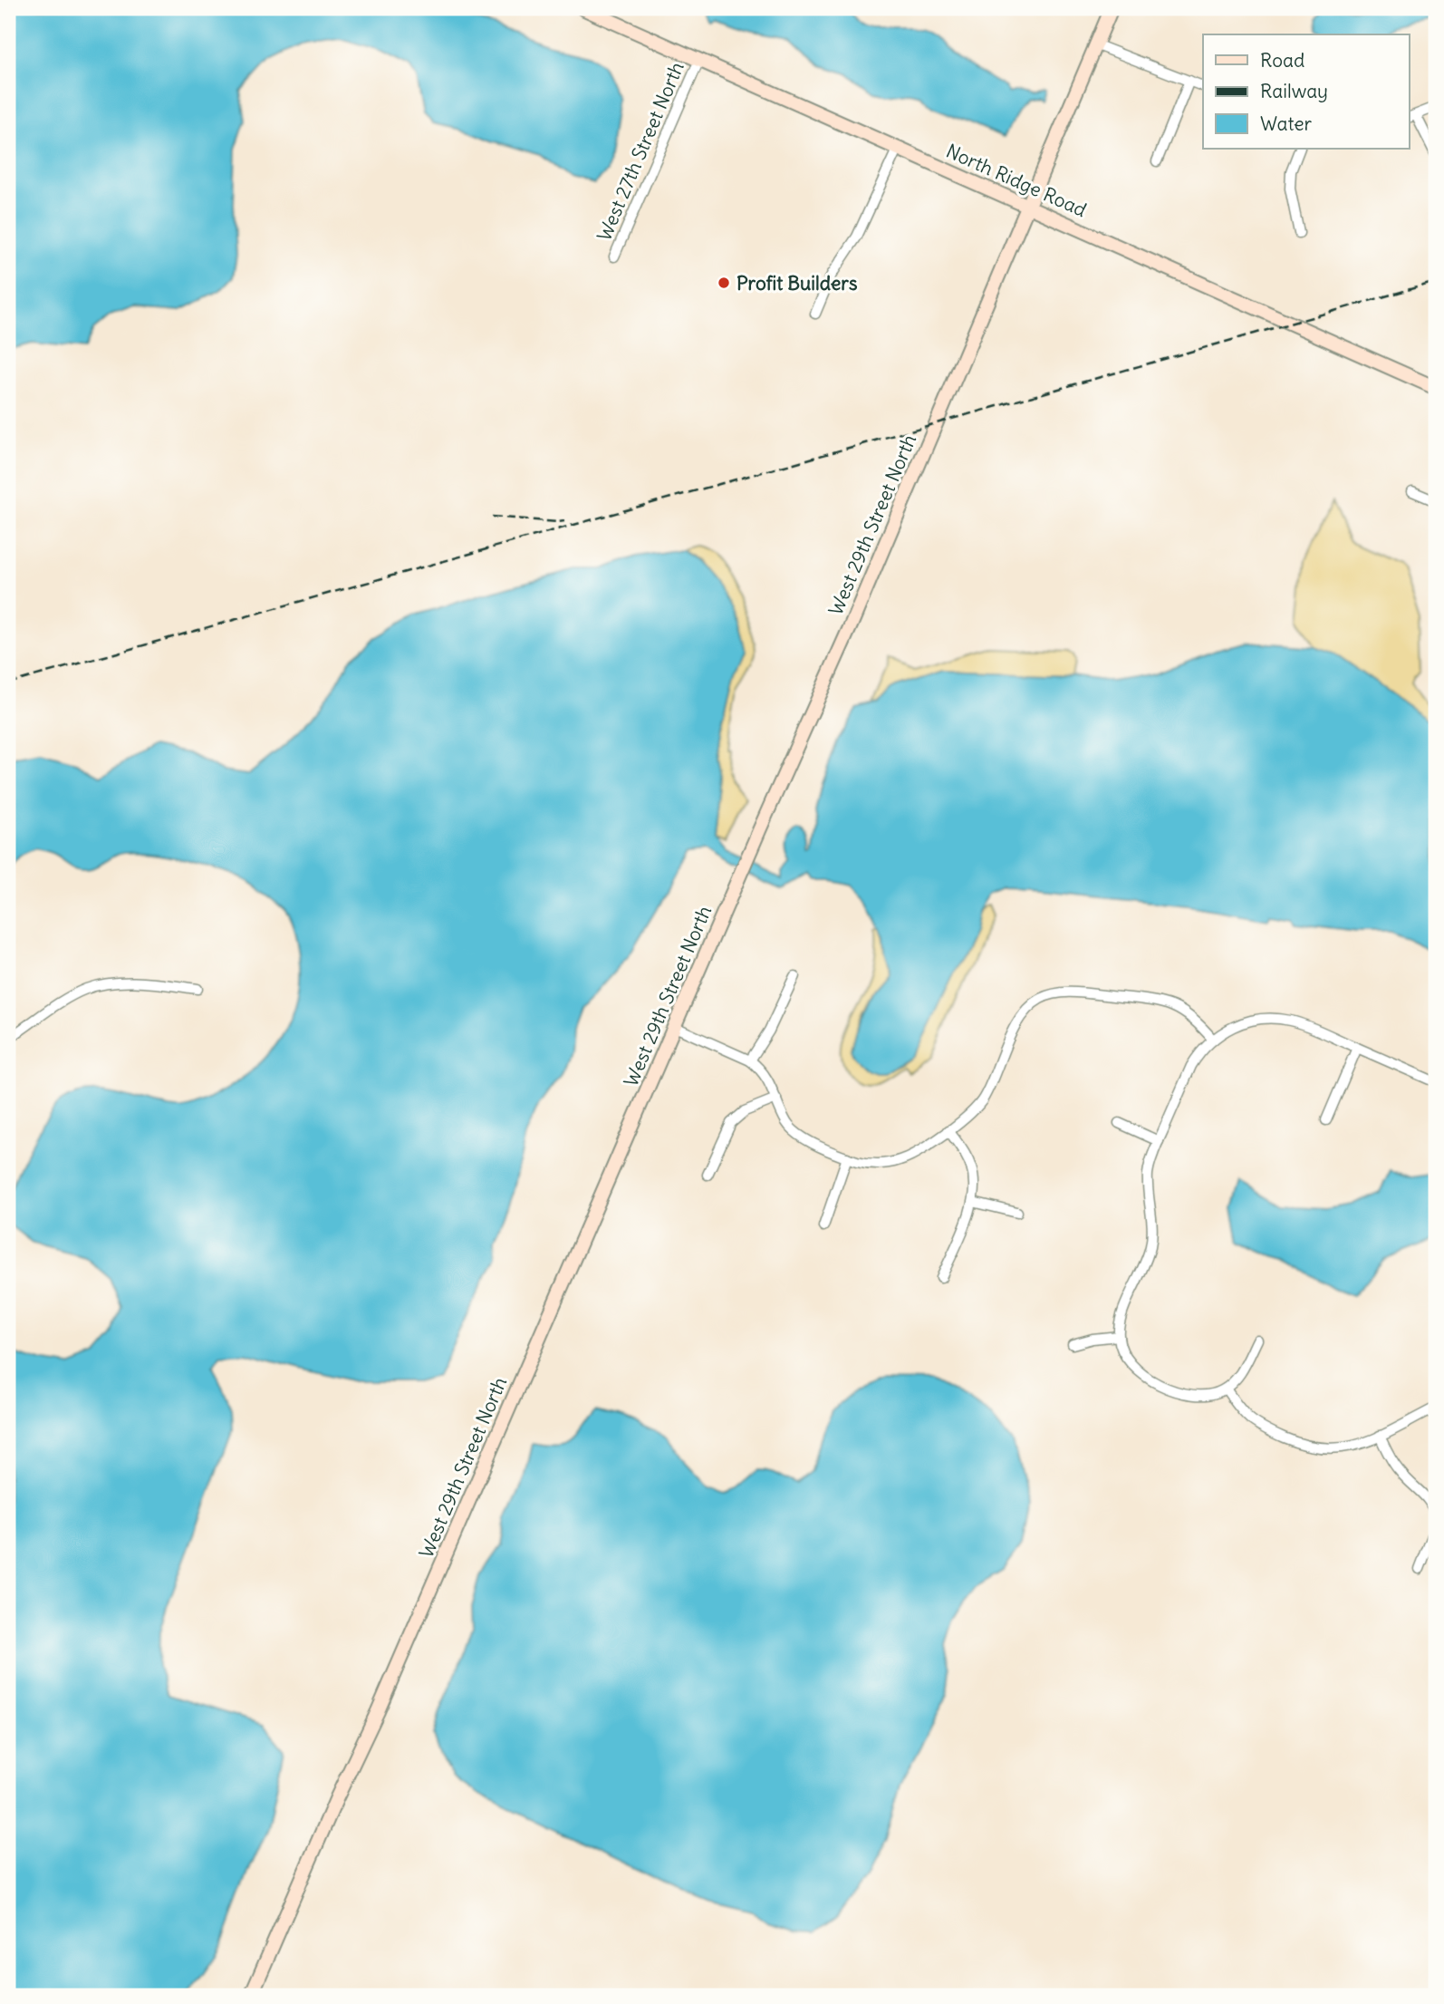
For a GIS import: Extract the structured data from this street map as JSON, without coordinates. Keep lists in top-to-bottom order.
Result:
{
  "streets": {
    "main road": ["North Ridge Road", "West 29th Street North"],
    "street": ["West 27th Street North"]
  },
  "crossings": [
    ["West 27th Street North", "North Ridge Road"],
    ["North Ridge Road", "West 29th Street North"]
  ],
  "places": ["Profit Builders"],
  "legend": ["Road", "Railway", "Water"]
}
